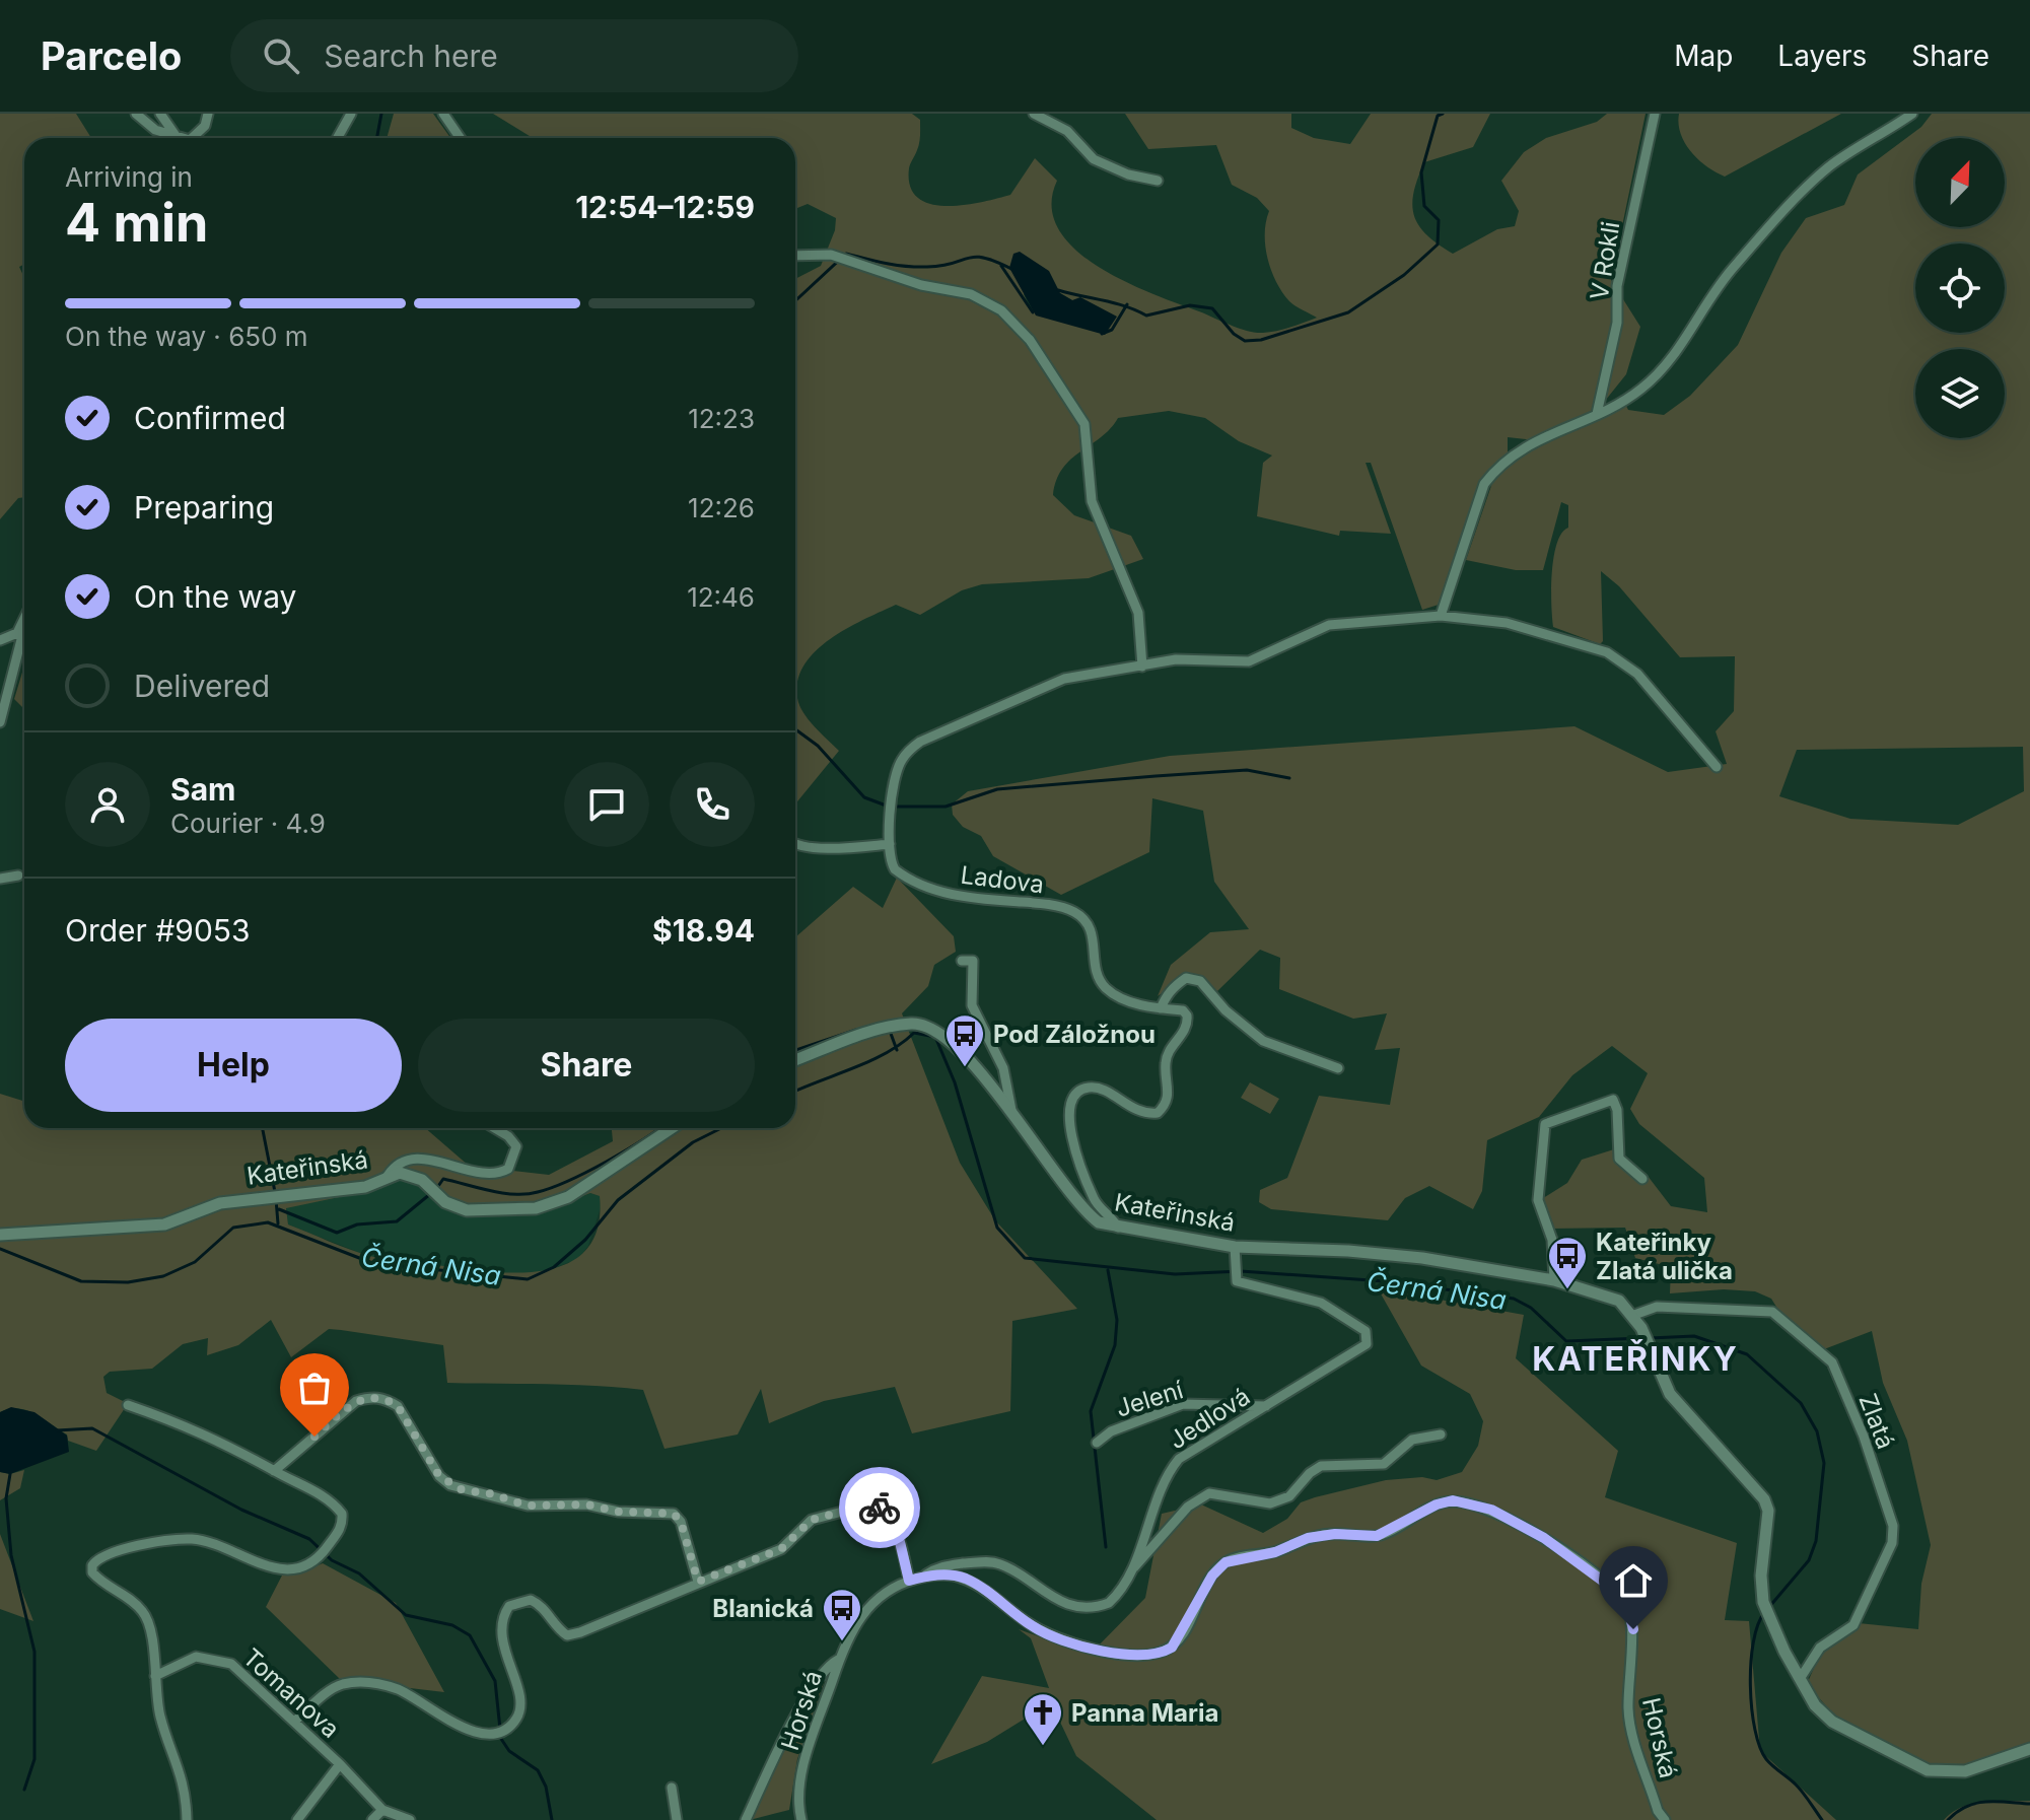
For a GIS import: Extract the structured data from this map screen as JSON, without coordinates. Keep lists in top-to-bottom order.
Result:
{
  "streets": {
    "street": [
      "V Rokli",
      "Ladova",
      "Kateřinská",
      "Jelení",
      "Jedlová",
      "Zlatá",
      "Tomanova",
      "Horská"
    ]
  },
  "crossings": [
    ["Ladova", "Kateřinská"],
    ["Kateřinská", "Jedlová"],
    ["Kateřinská", "Zlatá"],
    ["Jelení", "Jedlová"],
    ["Jedlová", "Horská"]
  ],
  "districts": ["KATEŘINKY"],
  "water": ["Černá Nisa"],
  "places": {
    "bus stop": ["Pod Záložnou", "Kateřinky Zlatá ulička", "Blanická"],
    "church": ["Panna Maria"]
  },
  "north": "top right",
  "page": {
    "header": "Parcelo",
    "search": "Search here",
    "nav": ["Map", "Layers", "Share"],
    "heading": ["4 min", "Arriving in", "12:54–12:59"],
    "panel": [
      "Sam",
      "Courier · 4.9",
      "Order #9053",
      "$18.94"
    ],
    "bar": "On the way · 650 m",
    "list": [
      ["Confirmed", "12:23"],
      ["Preparing", "12:26"],
      ["On the way", "12:46"],
      "Delivered"
    ],
    "buttons": ["Help", "Share"]
  }
}
